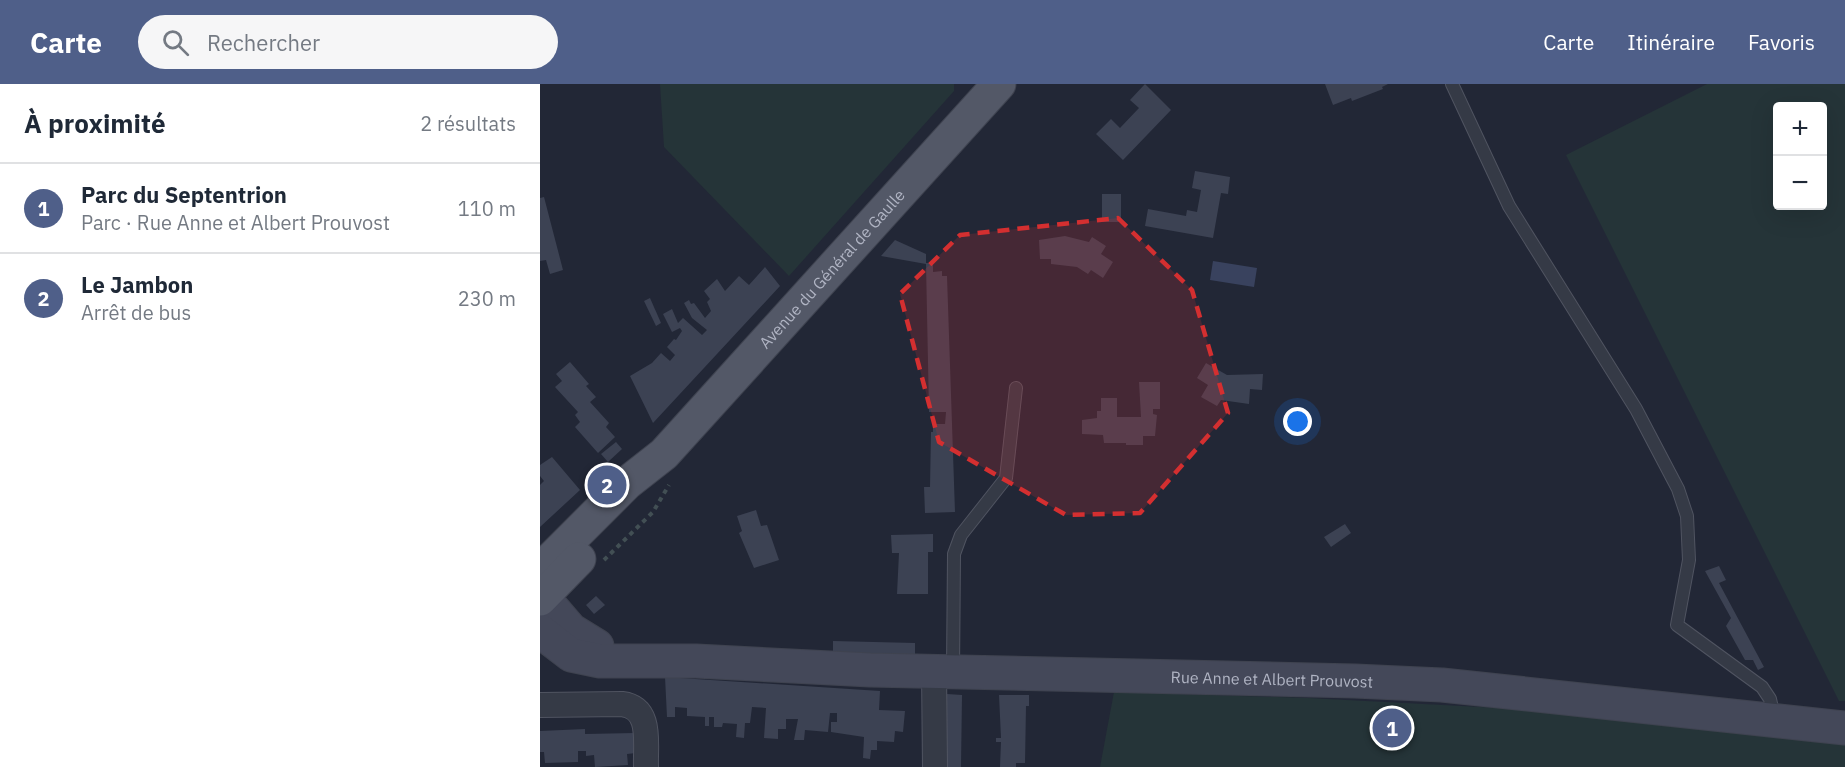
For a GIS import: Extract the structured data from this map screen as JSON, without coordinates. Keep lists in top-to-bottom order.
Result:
{
  "streets": {
    "main road": ["Avenue du Général de Gaulle"],
    "street": ["Rue Anne et Albert Prouvost"]
  },
  "crossings": [
    ["Avenue du Général de Gaulle", "Rue Anne et Albert Prouvost"]
  ],
  "page": {
    "header": "Carte",
    "search": "Rechercher",
    "nav": ["Carte", "Itinéraire", "Favoris"],
    "heading": ["À proximité", "2 résultats"],
    "map_buttons": ["+", "−"],
    "list": [
      {
        "mark": "1",
        "name": "Parc du Septentrion",
        "note": "Parc · Rue Anne et Albert Prouvost",
        "value": "110 m"
      },
      {
        "mark": "2",
        "name": "Le Jambon",
        "note": "Arrêt de bus",
        "value": "230 m"
      }
    ],
    "pins": ["2", "1"]
  }
}
